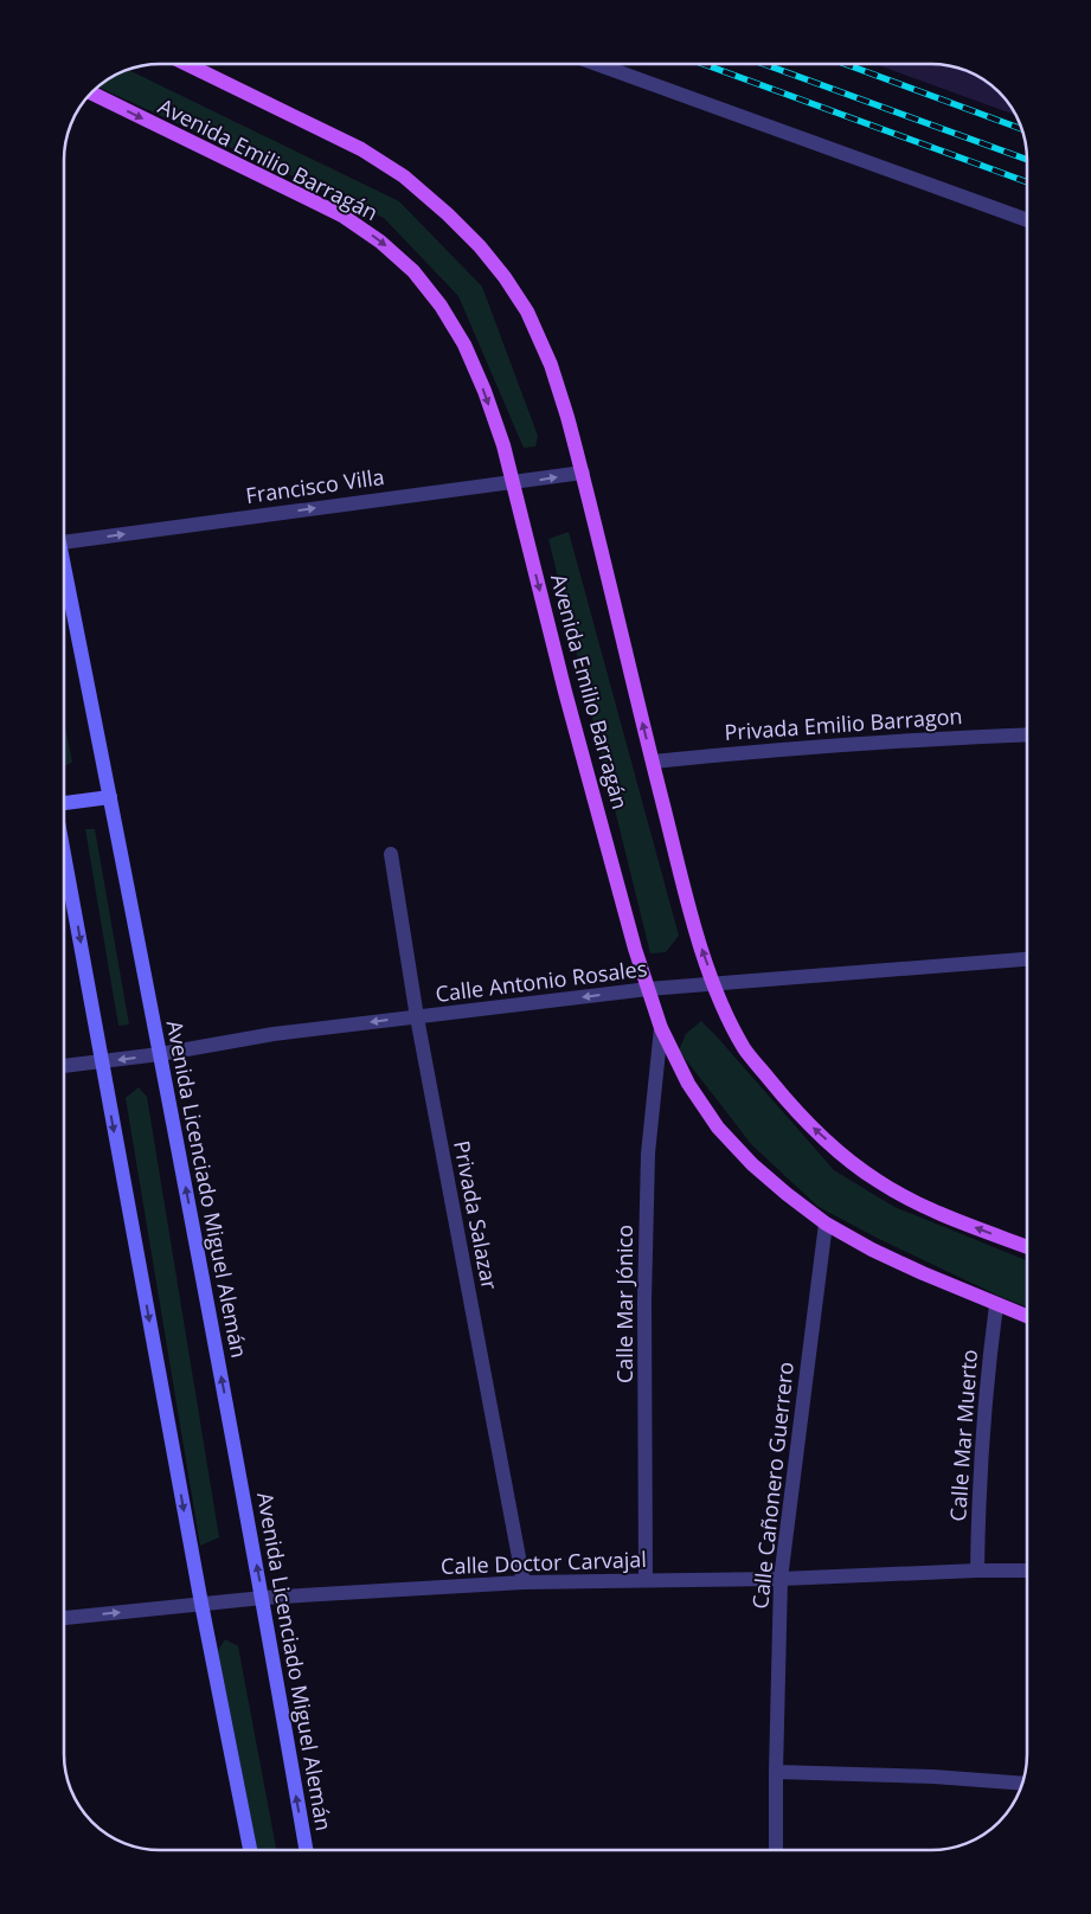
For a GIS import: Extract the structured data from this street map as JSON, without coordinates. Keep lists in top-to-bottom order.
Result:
{
  "streets": {
    "main road": ["Avenida Emilio Barragán", "Avenida Licenciado Miguel Alemán"],
    "street": [
      "Francisco Villa",
      "Privada Emilio Barragon",
      "Calle Antonio Rosales",
      "Privada Salazar",
      "Calle Mar Jónico",
      "Calle Mar Muerto",
      "Calle Cañonero Guerrero",
      "Calle Doctor Carvajal"
    ]
  },
  "crossings": [
    ["Avenida Emilio Barragán", "Francisco Villa"],
    ["Avenida Emilio Barragán", "Privada Emilio Barragon"],
    ["Avenida Emilio Barragán", "Calle Antonio Rosales"],
    ["Avenida Emilio Barragán", "Calle Mar Jónico"],
    ["Avenida Emilio Barragán", "Calle Mar Muerto"],
    ["Avenida Emilio Barragán", "Calle Cañonero Guerrero"],
    ["Calle Antonio Rosales", "Avenida Licenciado Miguel Alemán"],
    ["Calle Antonio Rosales", "Privada Salazar"],
    ["Avenida Licenciado Miguel Alemán", "Calle Doctor Carvajal"],
    ["Privada Salazar", "Calle Doctor Carvajal"],
    ["Calle Mar Jónico", "Calle Doctor Carvajal"],
    ["Calle Mar Muerto", "Calle Doctor Carvajal"],
    ["Calle Cañonero Guerrero", "Calle Doctor Carvajal"]
  ],
  "one_way": ["Francisco Villa", "Calle Antonio Rosales"]
}
